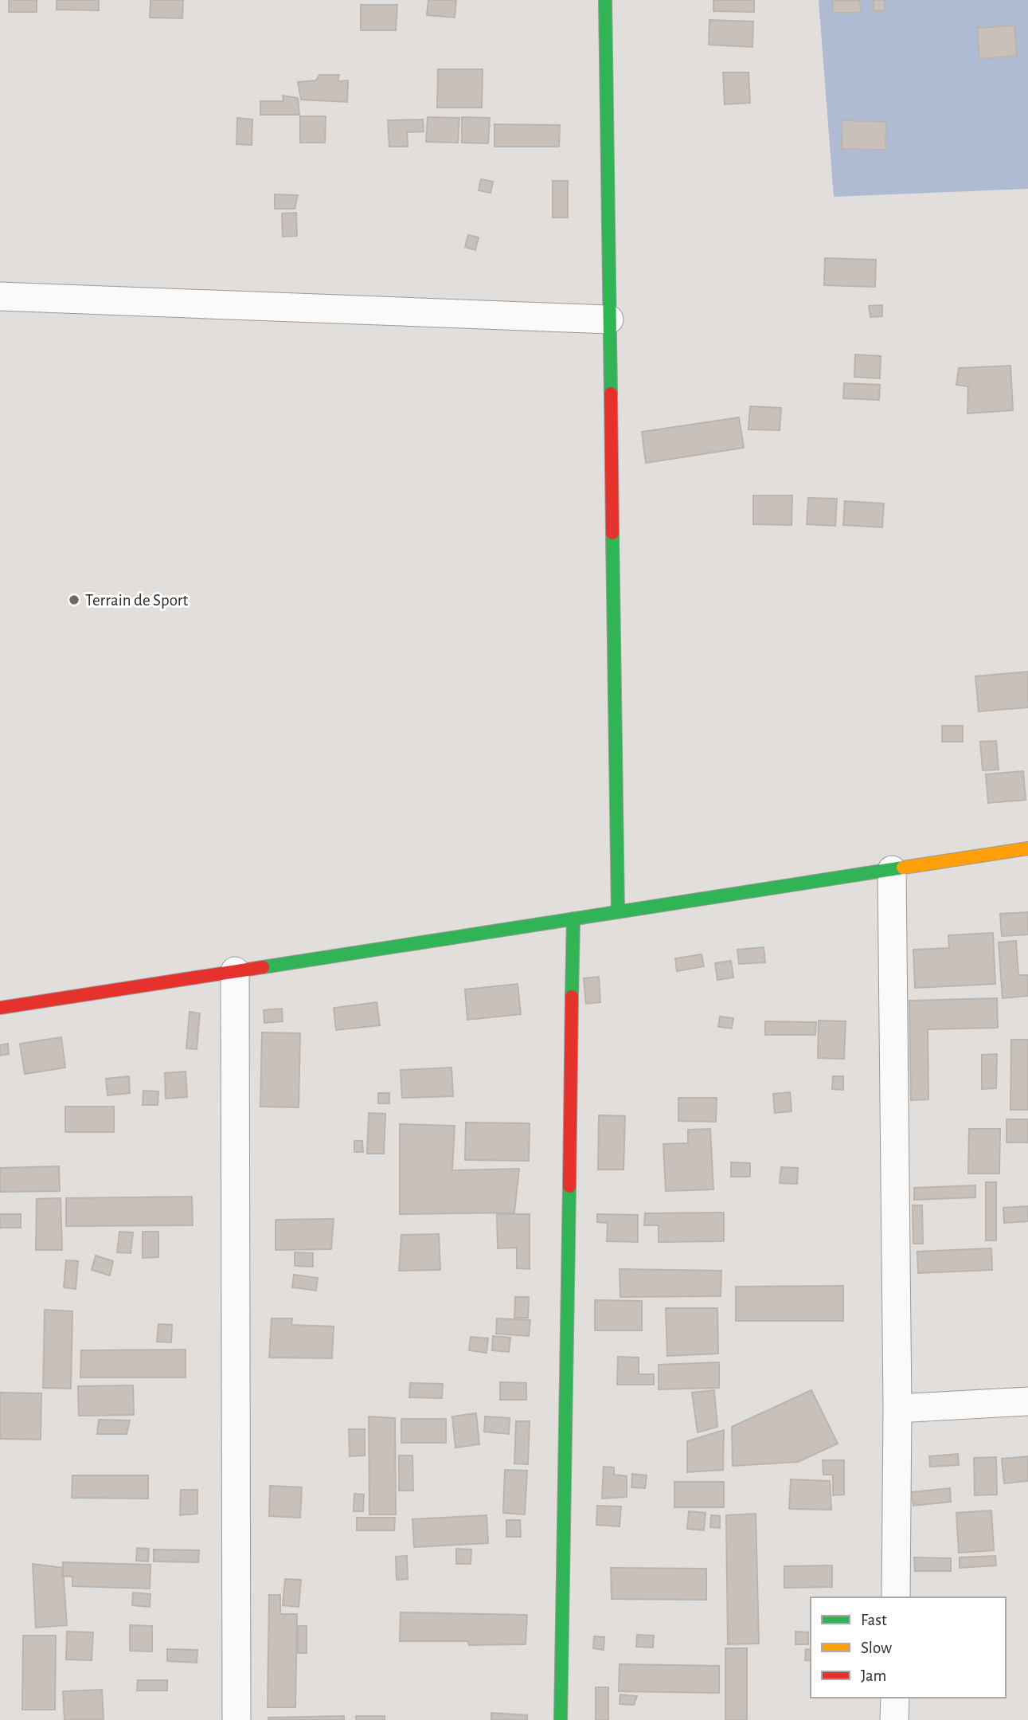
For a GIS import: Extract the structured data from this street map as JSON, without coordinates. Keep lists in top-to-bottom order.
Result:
{
  "places": ["Terrain de Sport"],
  "legend": ["Fast", "Slow", "Jam"]
}
